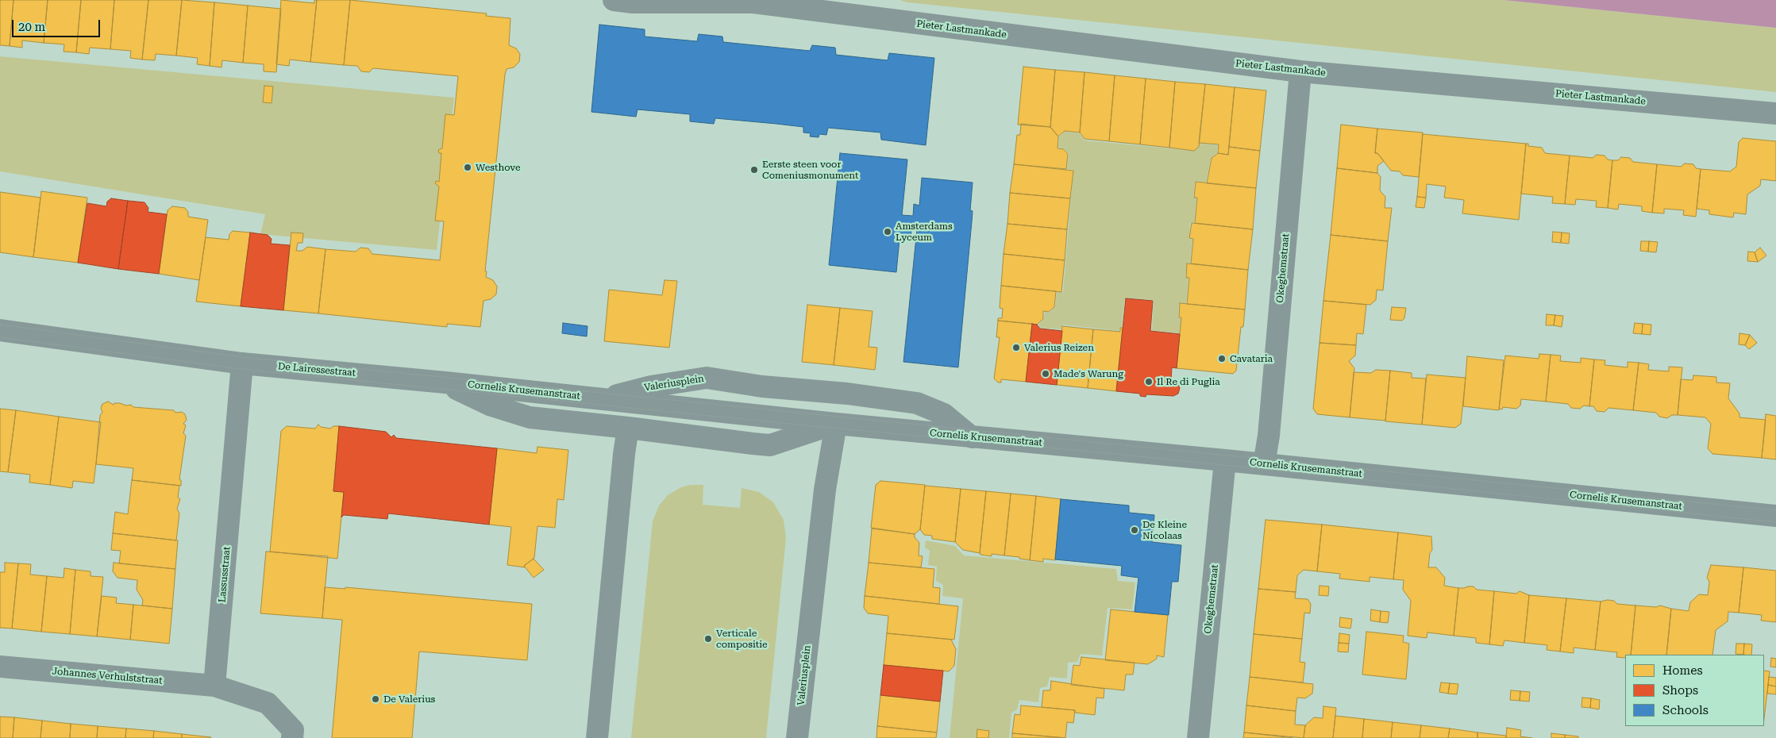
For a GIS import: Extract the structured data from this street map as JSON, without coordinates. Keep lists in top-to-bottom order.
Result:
{
  "streets": {
    "street": [
      "Pieter Lastmankade",
      "Okeghemstraat",
      "De Lairessestraat",
      "Valeriusplein",
      "Cornelis Krusemanstraat",
      "Lassusstraat",
      "Johannes Verhulststraat"
    ]
  },
  "crossings": [
    ["Pieter Lastmankade", "Okeghemstraat"],
    ["Okeghemstraat", "Cornelis Krusemanstraat"],
    ["De Lairessestraat", "Cornelis Krusemanstraat"],
    ["De Lairessestraat", "Lassusstraat"],
    ["Valeriusplein", "Cornelis Krusemanstraat"],
    ["Lassusstraat", "Johannes Verhulststraat"]
  ],
  "places": [
    "Westhove",
    "Eerste steen voor Comeniusmonument",
    "Amsterdams Lyceum",
    "Valerius Reizen",
    "Cavataria",
    "Made's Warung",
    "Il Re di Puglia",
    "De Kleine Nicolaas",
    "Verticale compositie",
    "De Valerius"
  ],
  "legend": ["Homes", "Shops", "Schools"],
  "scale_bar": "20 m"
}
